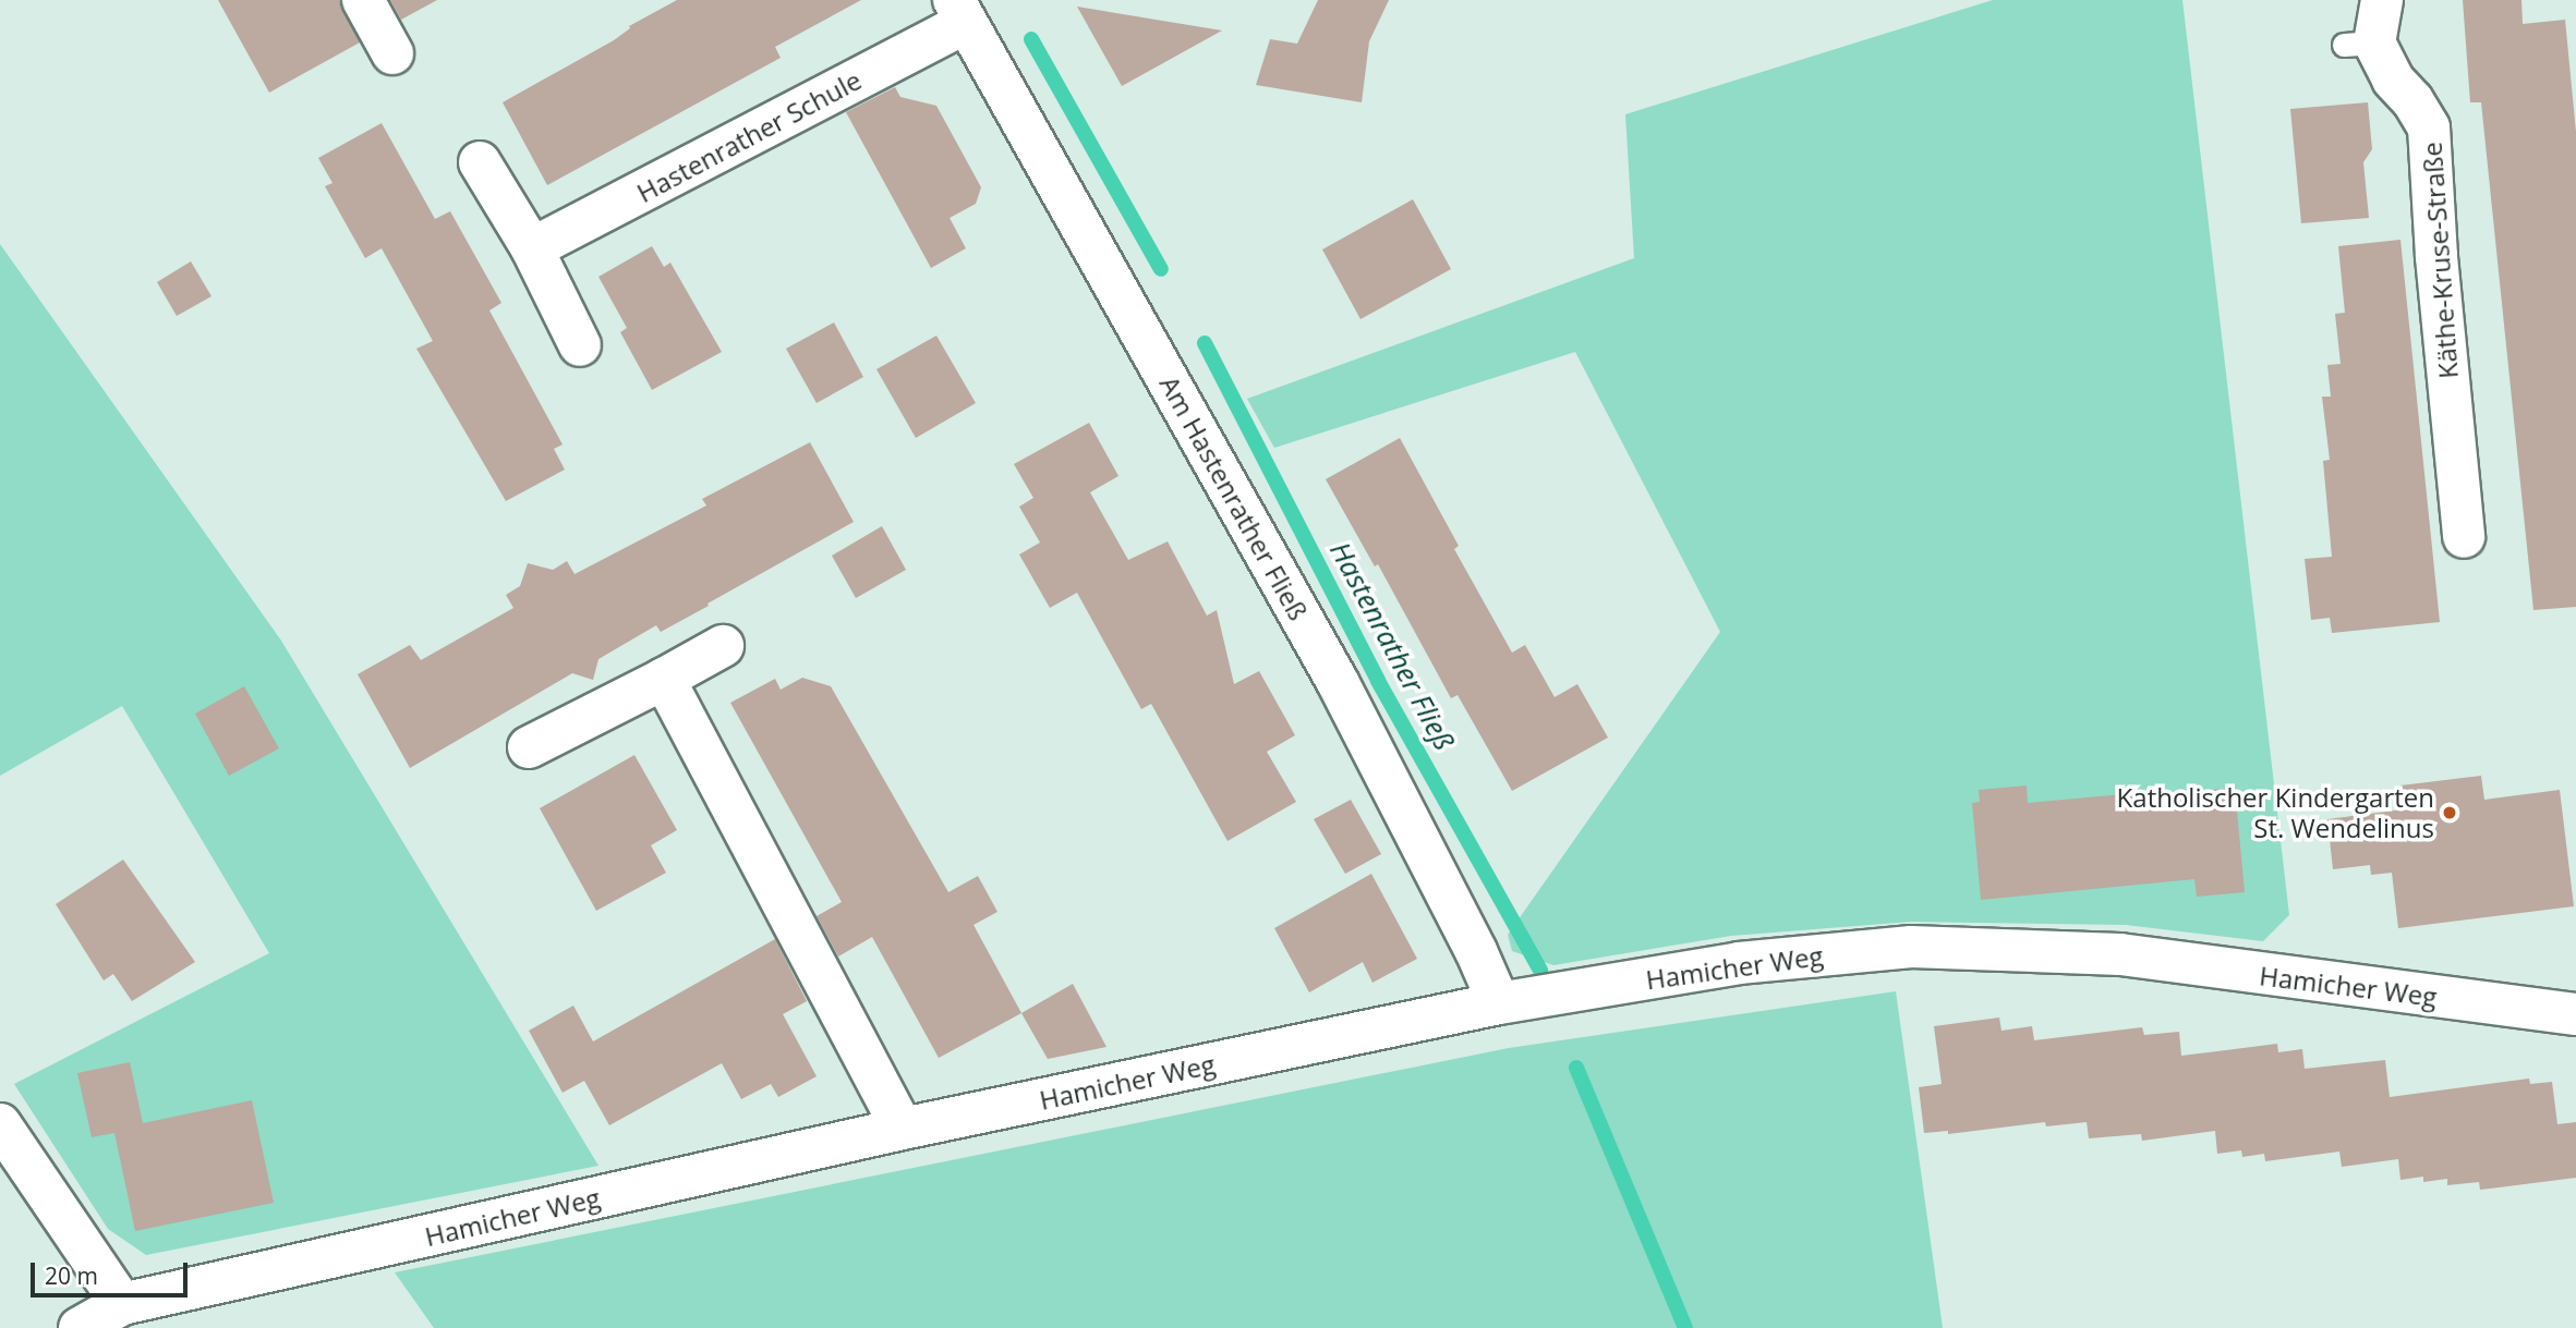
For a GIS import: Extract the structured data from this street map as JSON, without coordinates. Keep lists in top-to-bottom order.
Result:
{
  "streets": {
    "street": [
      "Hastenrather Schule",
      "Käthe-Kruse-Straße",
      "Am Hastenrather Fließ",
      "Hamicher Weg"
    ]
  },
  "crossings": [
    ["Hastenrather Schule", "Am Hastenrather Fließ"],
    ["Am Hastenrather Fließ", "Hamicher Weg"]
  ],
  "water": ["Hastenrather Fließ"],
  "places": ["Katholischer Kindergarten St. Wendelinus"],
  "scale_bar": "20 m"
}
